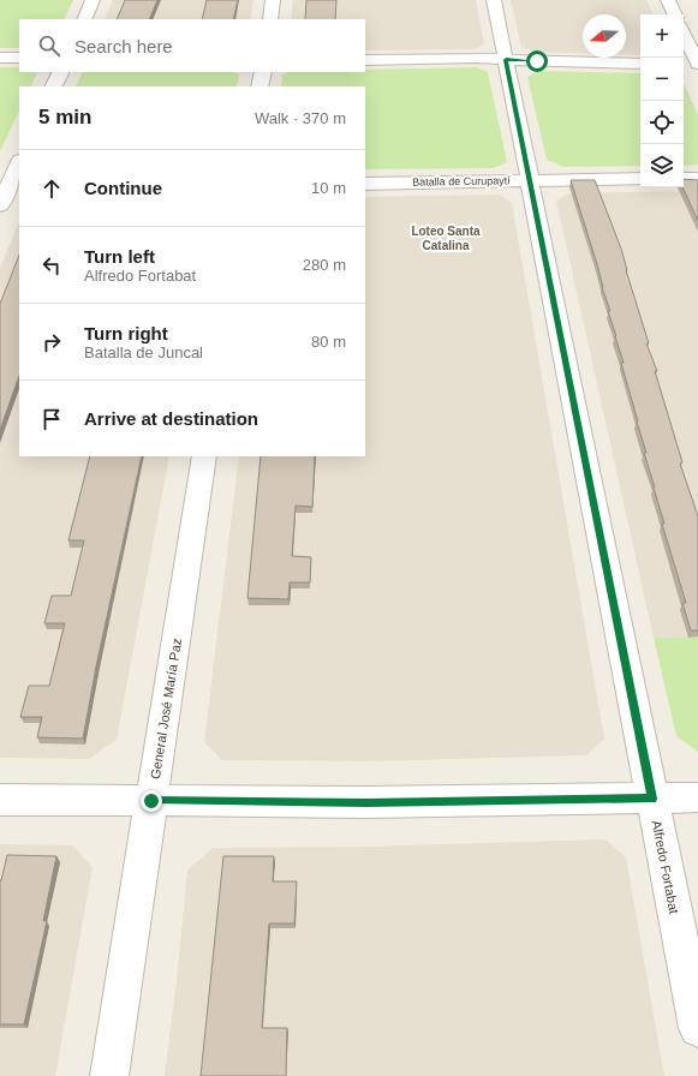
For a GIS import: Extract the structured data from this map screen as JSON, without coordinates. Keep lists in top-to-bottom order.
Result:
{
  "streets": {
    "street": ["Batalla de Curupaytí", "General José María Paz", "Alfredo Fortabat"]
  },
  "crossings": [
    ["Batalla de Curupaytí", "Alfredo Fortabat"]
  ],
  "districts": ["Loteo Santa Catalina"],
  "north": "left",
  "page": {
    "map_buttons": ["+", "−"],
    "search": "Search here",
    "heading": ["5 min", "Walk · 370 m"],
    "list": [
      ["Continue", "10 m"],
      ["Turn left", "Alfredo Fortabat", "280 m"],
      ["Turn right", "Batalla de Juncal", "80 m"],
      "Arrive at destination"
    ]
  }
}
